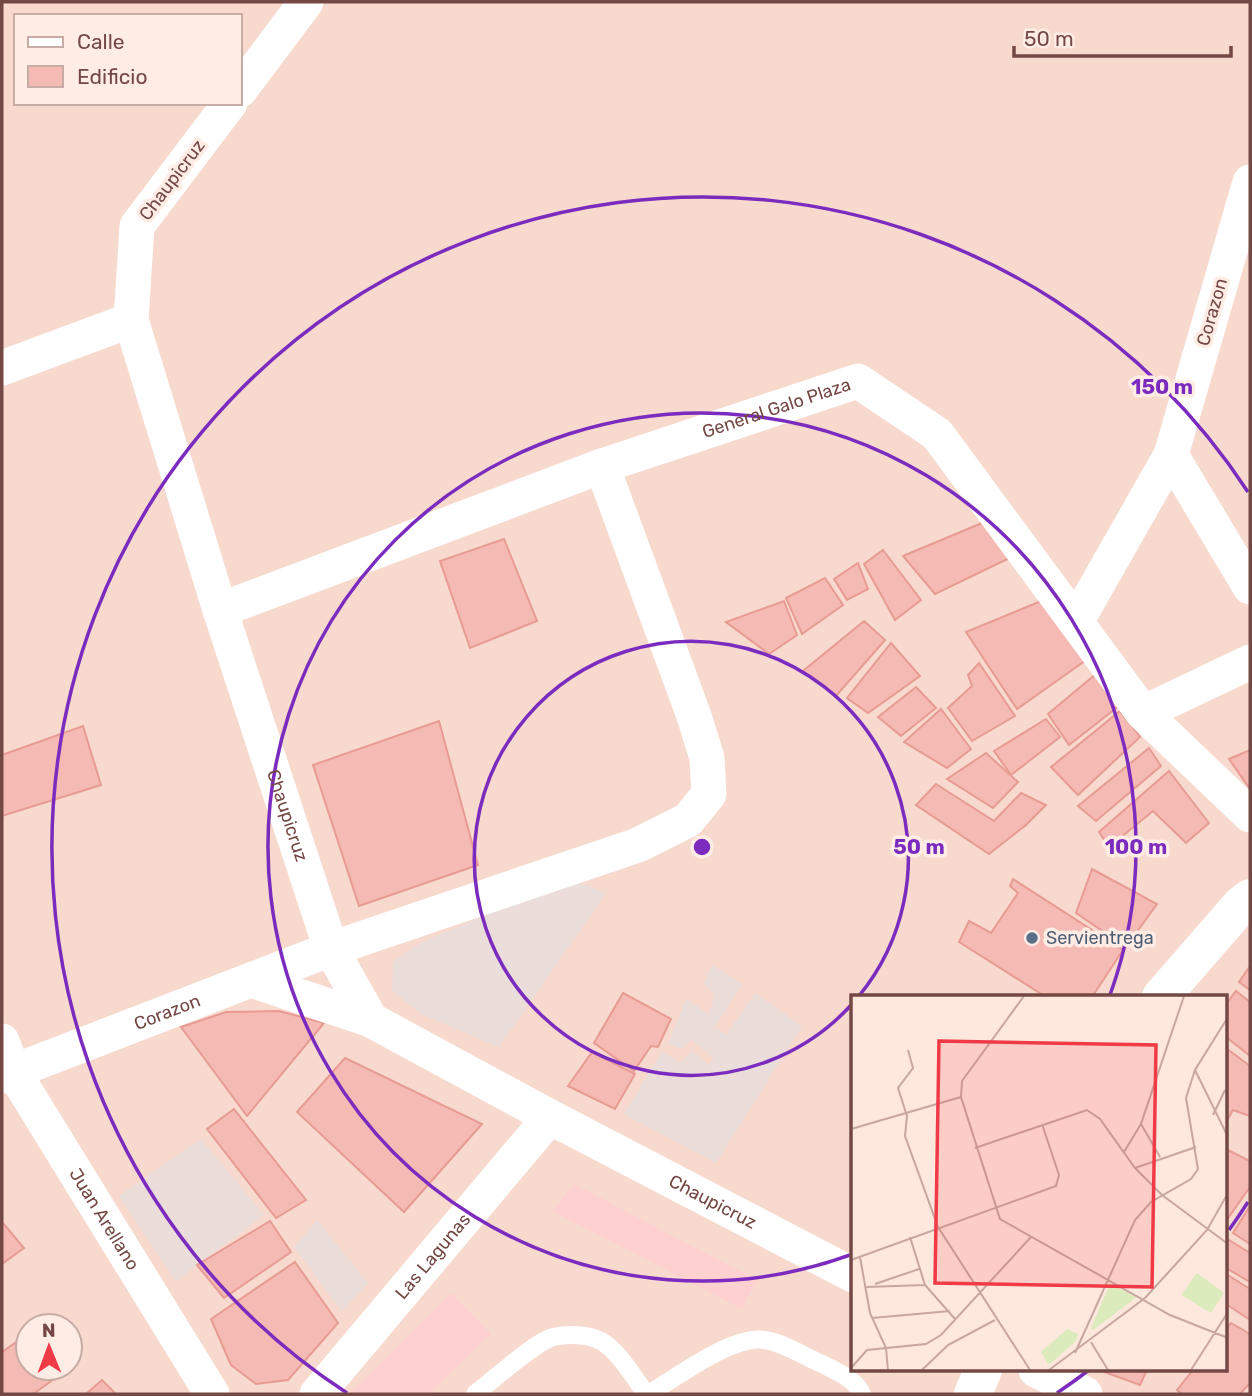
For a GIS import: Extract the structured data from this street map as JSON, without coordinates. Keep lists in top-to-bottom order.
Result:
{
  "streets": {
    "street": [
      "Chaupicruz",
      "Corazon",
      "General Galo Plaza",
      "Juan Arellano",
      "Las Lagunas"
    ]
  },
  "crossings": [
    ["Chaupicruz", "Corazon"],
    ["Chaupicruz", "General Galo Plaza"],
    ["Chaupicruz", "Las Lagunas"],
    ["Corazon", "General Galo Plaza"],
    ["Corazon", "Juan Arellano"]
  ],
  "places": ["Servientrega"],
  "legend": ["Calle", "Edificio"],
  "scale_bar": "50 m",
  "north": "top",
  "rings": ["150 m", "50 m", "100 m"]
}
